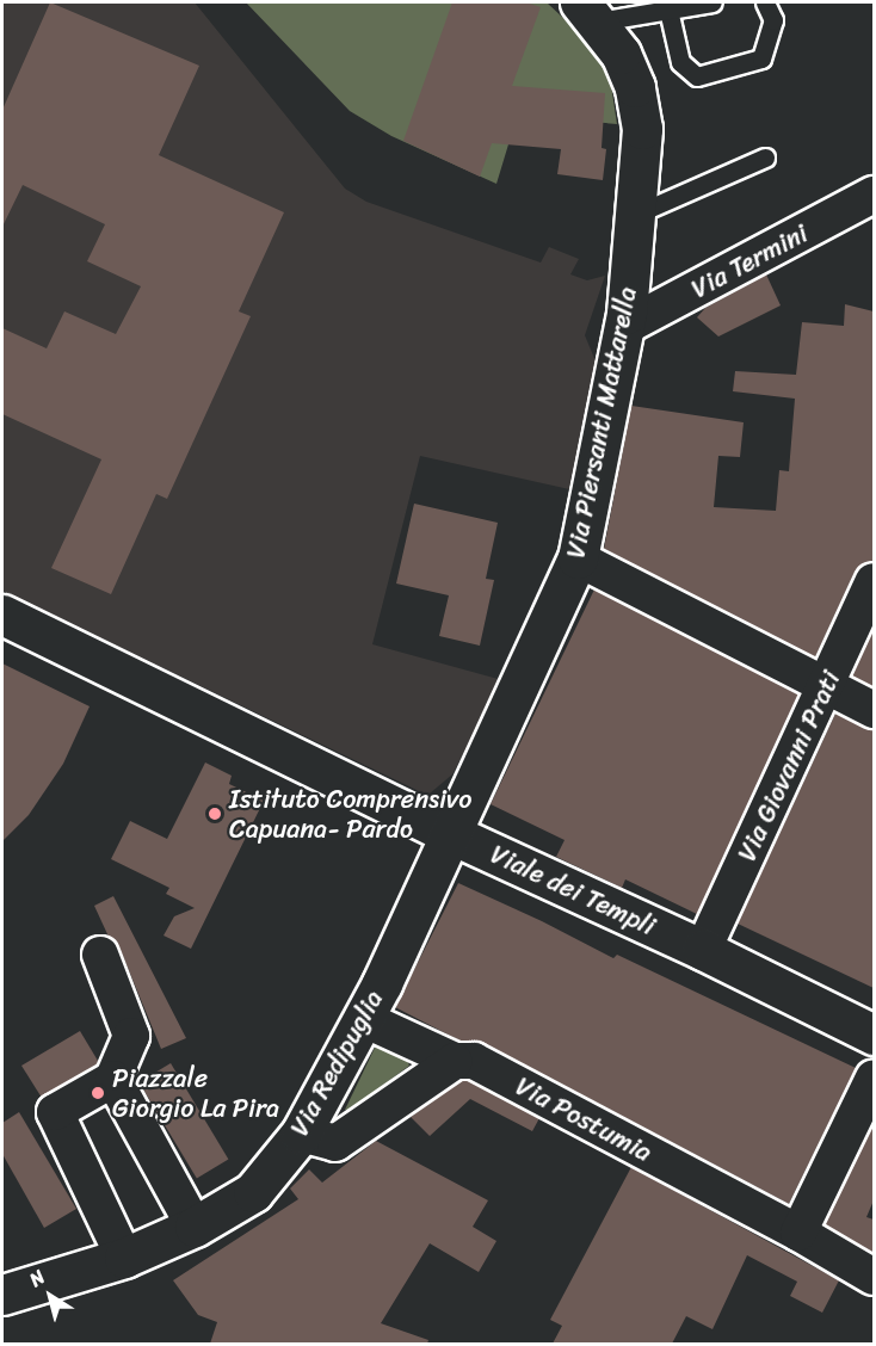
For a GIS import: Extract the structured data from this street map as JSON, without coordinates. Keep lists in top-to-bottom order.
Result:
{
  "streets": {
    "main road": ["Via Piersanti Mattarella", "Viale dei Templi", "Via Redipuglia"],
    "street": ["Via Termini", "Via Giovanni Prati", "Via Postumia"]
  },
  "crossings": [
    ["Via Termini", "Via Piersanti Mattarella"],
    ["Via Piersanti Mattarella", "Viale dei Templi"],
    ["Via Piersanti Mattarella", "Via Redipuglia"],
    ["Via Giovanni Prati", "Viale dei Templi"],
    ["Viale dei Templi", "Via Redipuglia"],
    ["Via Redipuglia", "Via Postumia"]
  ],
  "places": ["Istituto Comprensivo Capuana- Pardo", "Piazzale Giorgio La Pira"],
  "north": "top left"
}
